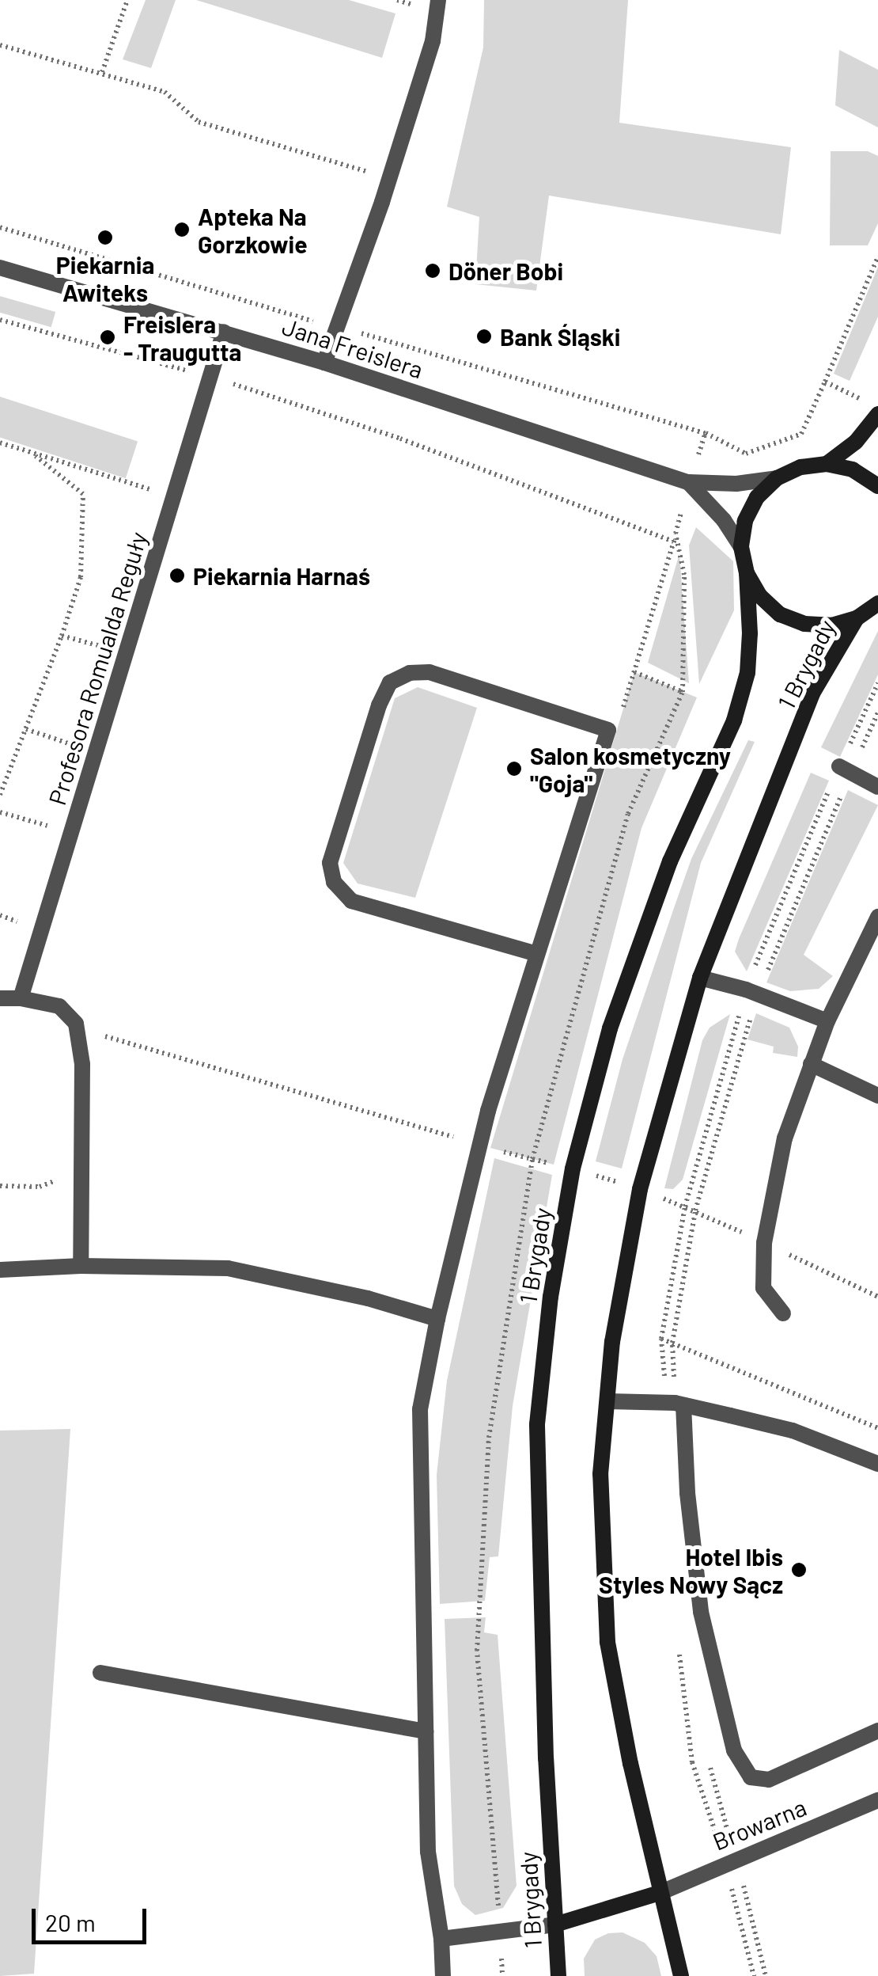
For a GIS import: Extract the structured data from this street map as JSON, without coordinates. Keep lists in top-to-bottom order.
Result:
{
  "streets": {
    "street": [
      "Jana Freislera",
      "1 Brygady",
      "Profesora Romualda Reguły",
      "Browarna"
    ]
  },
  "crossings": [
    ["Jana Freislera", "Profesora Romualda Reguły"],
    ["1 Brygady", "Browarna"]
  ],
  "places": [
    "Apteka Na Gorzkowie",
    "Piekarnia Awiteks",
    "Döner Bobi",
    "Bank Śląski",
    "Freislera - Traugutta",
    "Piekarnia Harnaś",
    "Salon kosmetyczny \"Goja\"",
    "Hotel Ibis Styles Nowy Sącz"
  ],
  "scale_bar": "20 m"
}
